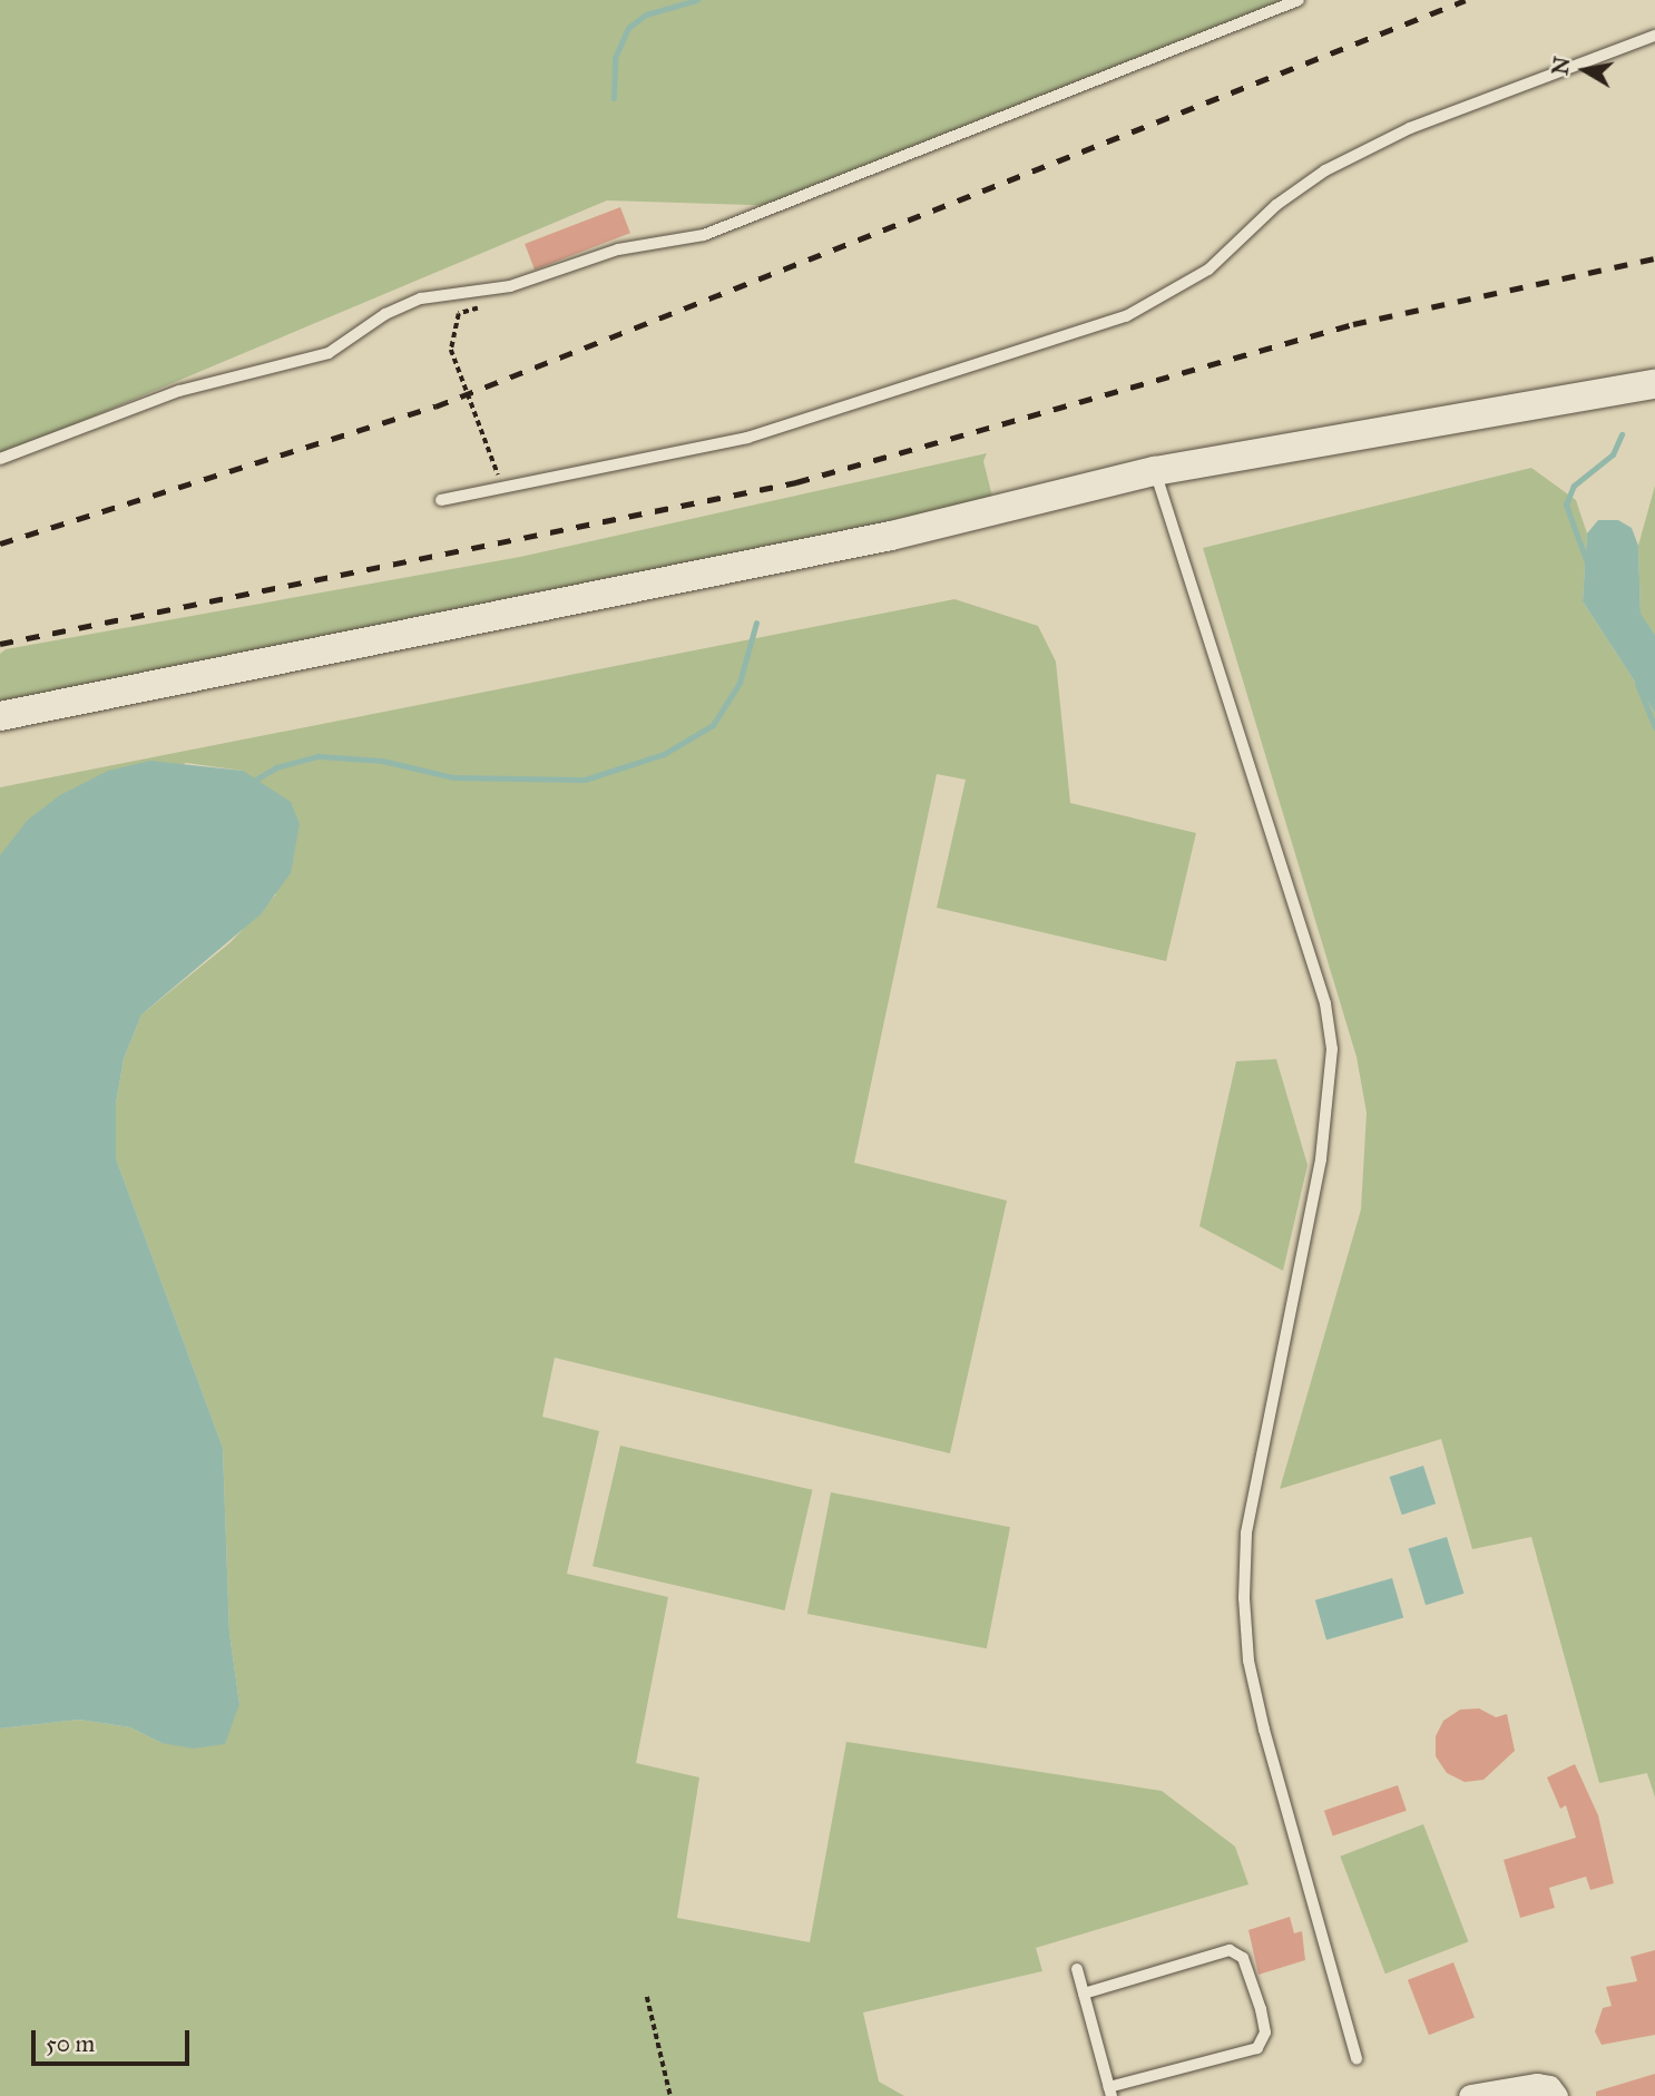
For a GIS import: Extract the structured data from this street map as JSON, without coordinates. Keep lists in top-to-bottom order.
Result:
{
  "scale_bar": "50 m",
  "north": "left"
}
